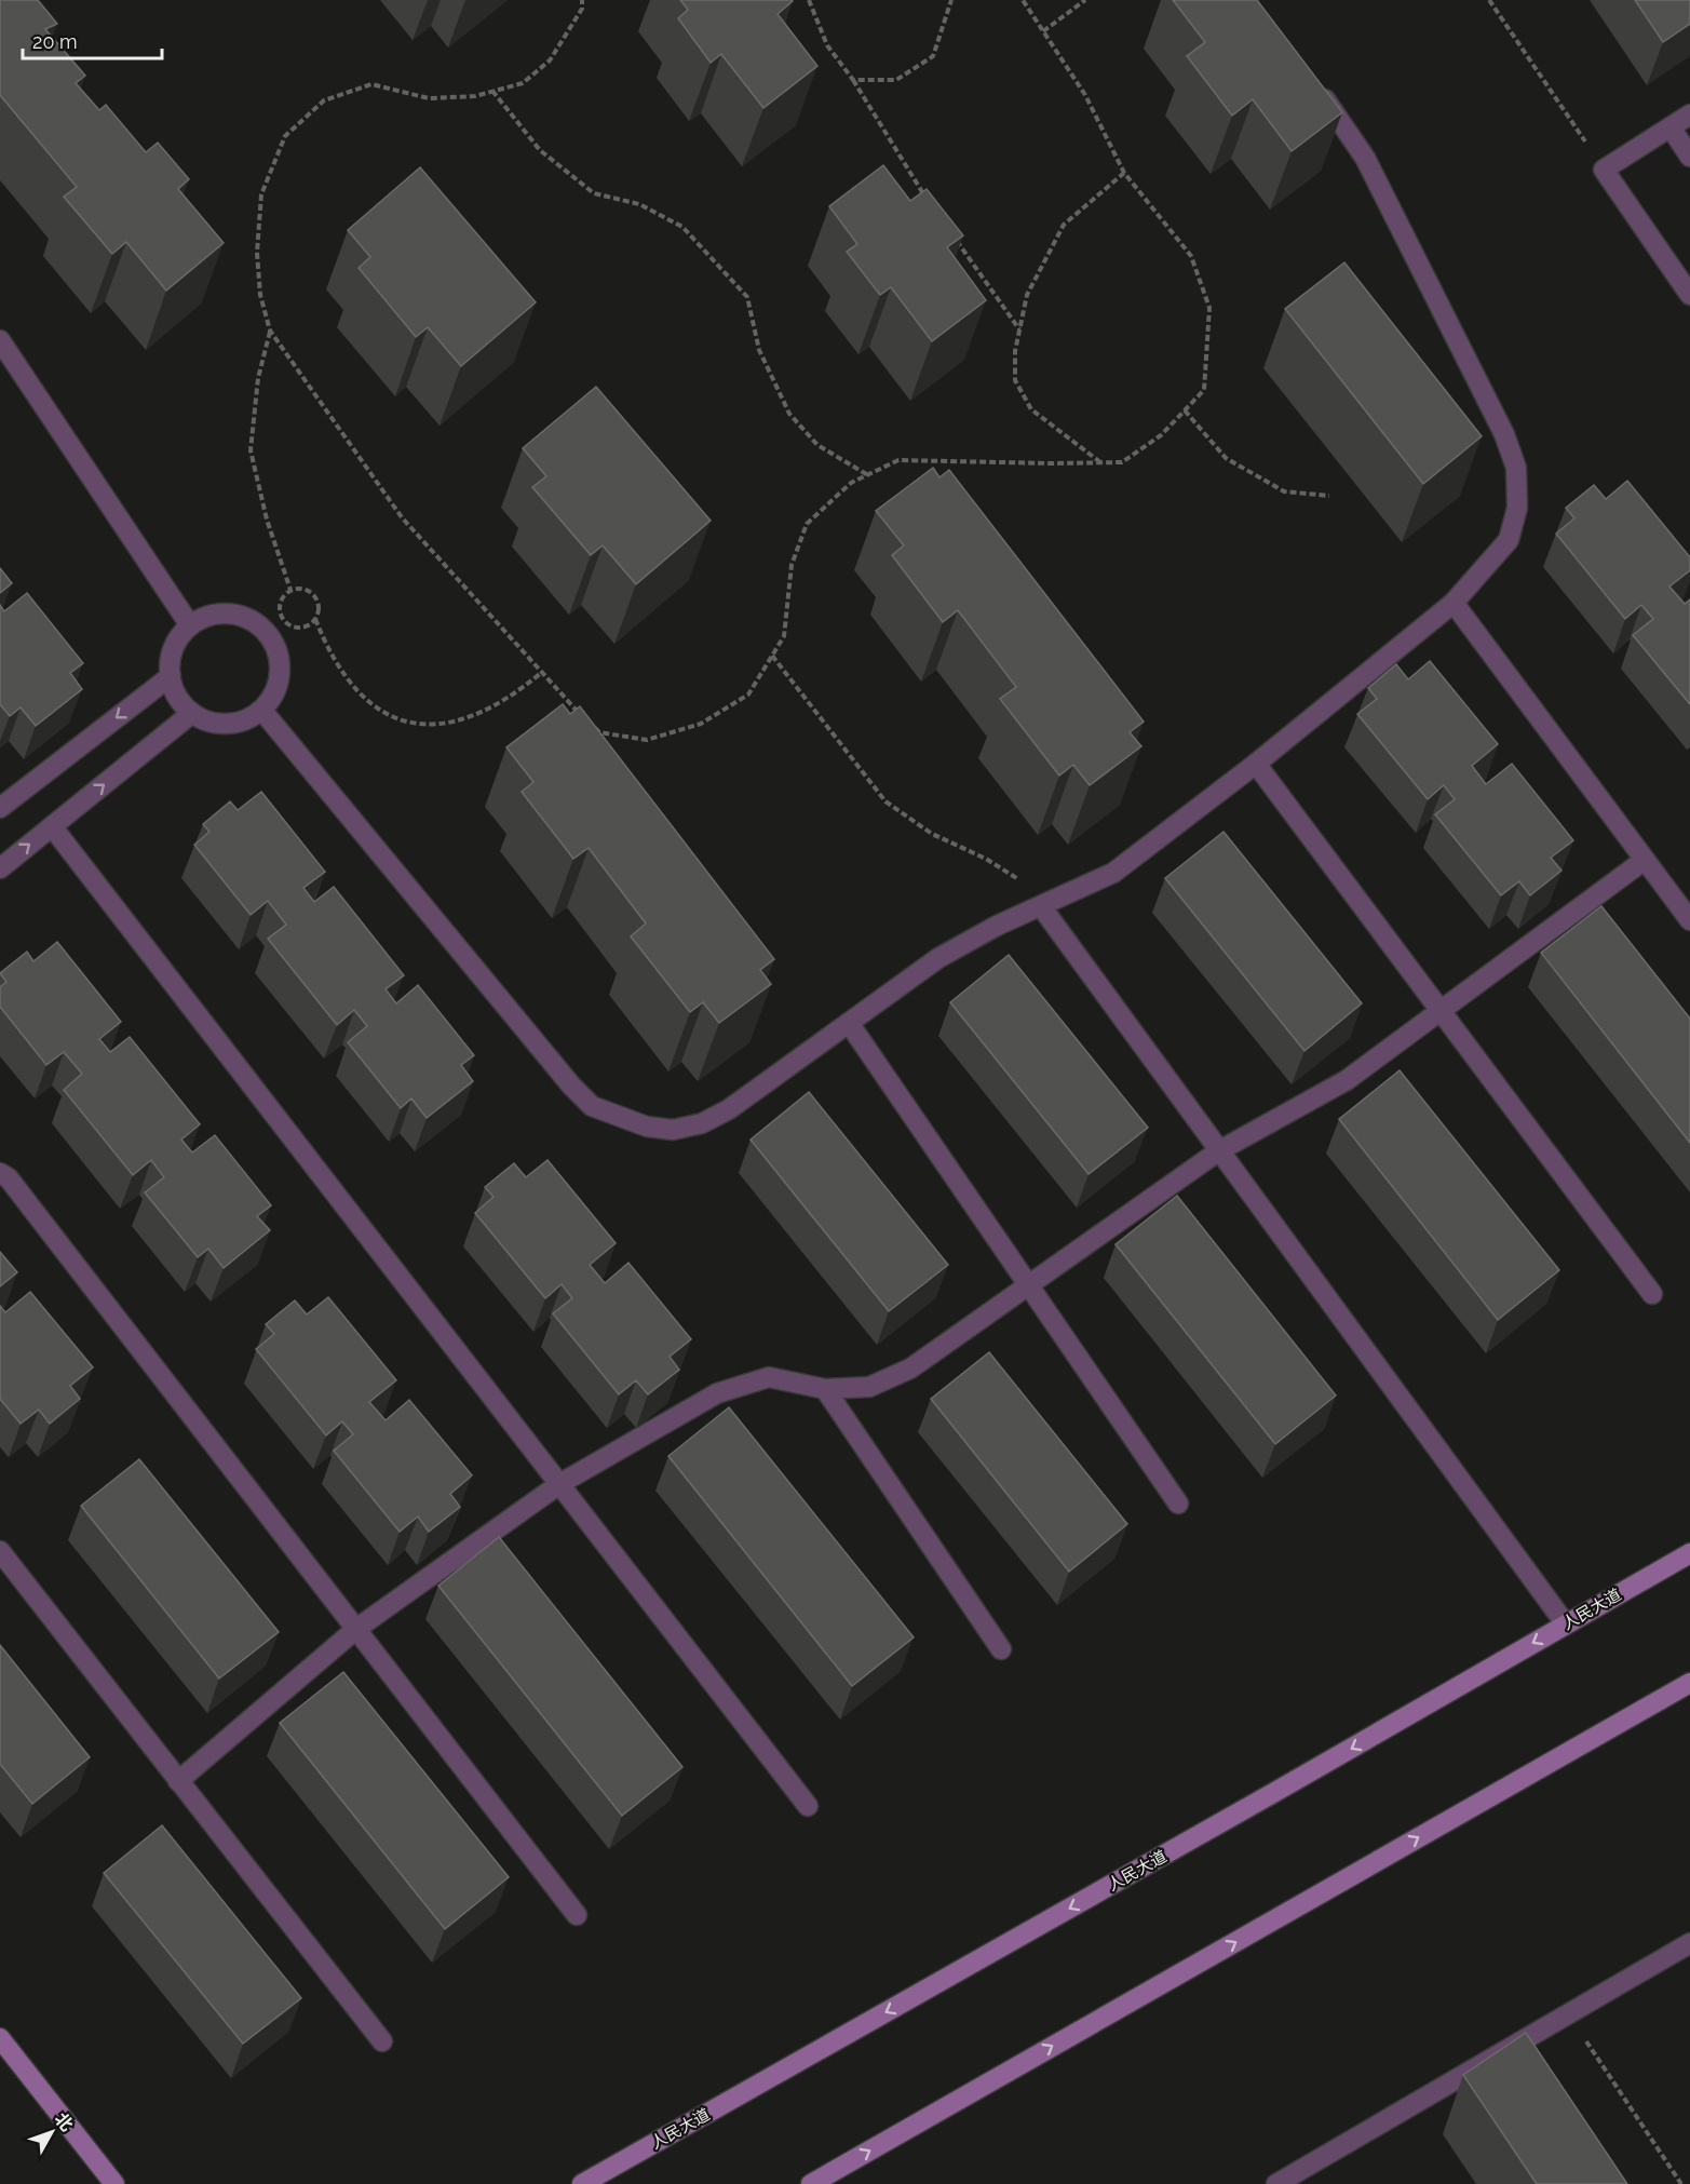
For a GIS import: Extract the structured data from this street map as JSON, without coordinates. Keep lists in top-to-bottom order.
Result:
{
  "streets": {
    "street": ["人民大道"]
  },
  "scale_bar": "20 m",
  "north": "top right"
}
